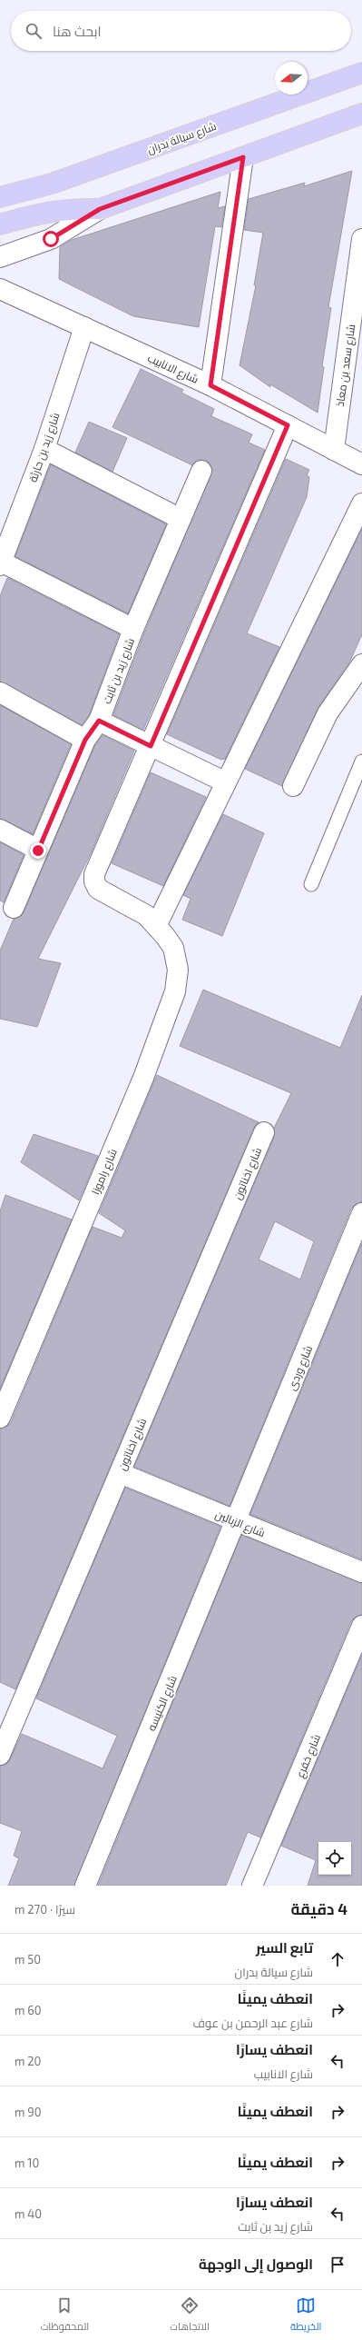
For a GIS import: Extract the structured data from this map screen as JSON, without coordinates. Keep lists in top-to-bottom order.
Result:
{
  "streets": {
    "main road": ["شارع سيالة بدران"],
    "street": [
      "شارع سعد بن معاذ",
      "شارع الانابيب",
      "شارع زيد بن حارثة",
      "شارع زيد بن ثابت",
      "شارع راموزا",
      "شارع اخناتون",
      "شارع وردى",
      "شارع الزبالين",
      "شارع الكنيسه",
      "شارع خفرع"
    ]
  },
  "crossings": [
    ["شارع سعد بن معاذ", "شارع الانابيب"],
    ["شارع الانابيب", "شارع زيد بن حارثة"],
    ["شارع الانابيب", "شارع راموزا"],
    ["شارع اخناتون", "شارع الزبالين"],
    ["شارع وردى", "شارع الزبالين"],
    ["شارع وردى", "شارع الكنيسه"],
    ["شارع الزبالين", "شارع الكنيسه"]
  ],
  "north": "left",
  "page": {
    "search": "ابحث هنا",
    "heading": ["4 دقيقة", "سيرًا · 270 m"],
    "list": [
      ["تابع السير", "شارع سيالة بدران", "50 m"],
      ["انعطف يمينًا", "شارع عبد الرحمن بن عوف", "60 m"],
      ["انعطف يسارًا", "شارع الانابيب", "20 m"],
      ["انعطف يمينًا", "90 m"],
      ["انعطف يمينًا", "10 m"],
      ["انعطف يسارًا", "شارع زيد بن ثابت", "40 m"],
      "الوصول إلى الوجهة"
    ],
    "nav": ["الخريطة", "الاتجاهات", "المحفوظات"]
  }
}
